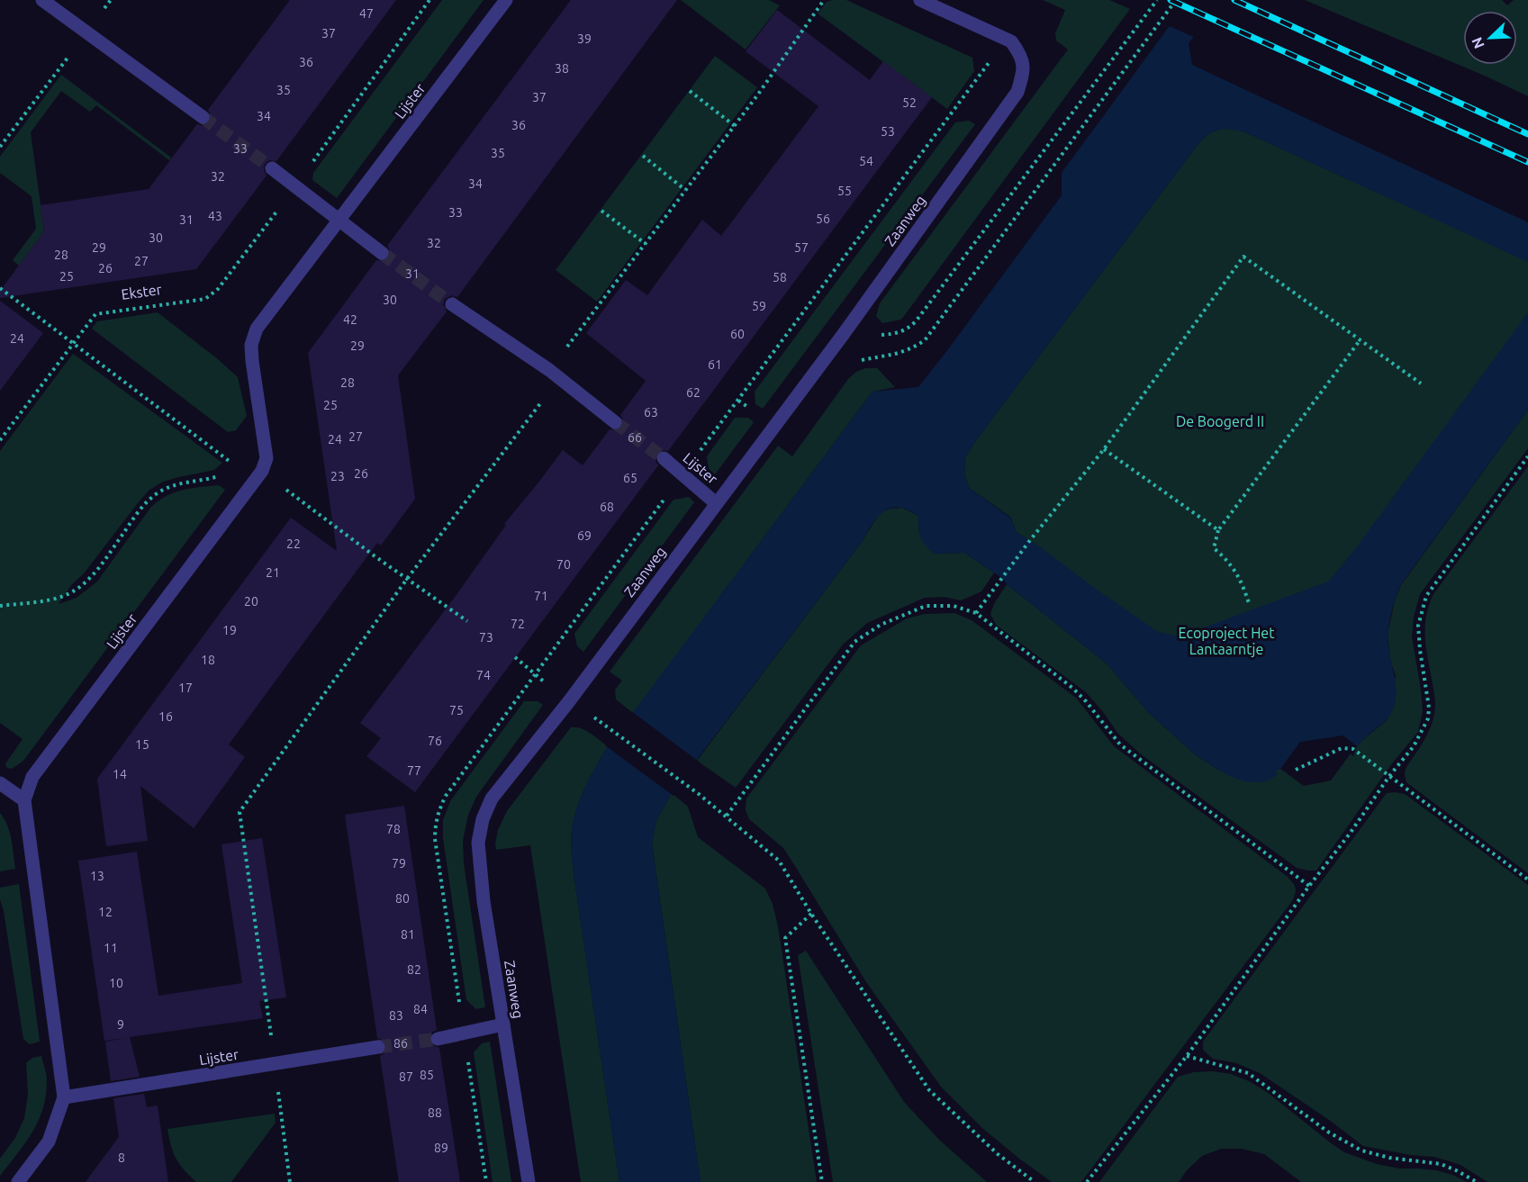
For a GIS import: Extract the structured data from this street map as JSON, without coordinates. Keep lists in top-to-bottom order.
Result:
{
  "streets": {
    "street": ["Lijster", "Zaanweg"],
    "path": ["Ekster"]
  },
  "crossings": [
    ["Lijster", "Zaanweg"]
  ],
  "parks": ["De Boogerd II", "Ecoproject Het Lantaarntje"],
  "house_numbers": [
    "47",
    "37",
    "39",
    "36",
    "38",
    "35",
    "37",
    "52",
    "34",
    "36",
    "53",
    "33",
    "35",
    "54",
    "32",
    "34",
    "55",
    "33",
    "43",
    "56",
    "31",
    "30",
    "32",
    "29",
    "57",
    "28",
    "27",
    "26",
    "31",
    "25",
    "58",
    "30",
    "59",
    "42",
    "60",
    "24",
    "29",
    "61",
    "28",
    "62",
    "25",
    "63",
    "27",
    "66",
    "24",
    "26",
    "23",
    "65",
    "68",
    "69",
    "22",
    "70",
    "21",
    "71",
    "20",
    "72",
    "19",
    "73",
    "18",
    "74",
    "17",
    "75",
    "16",
    "76",
    "15",
    "77",
    "14",
    "78",
    "79",
    "13",
    "80",
    "12",
    "81",
    "11",
    "82",
    "10",
    "84",
    "83",
    "9",
    "86",
    "85",
    "87",
    "88",
    "89",
    "8"
  ],
  "north": "bottom left"
}
